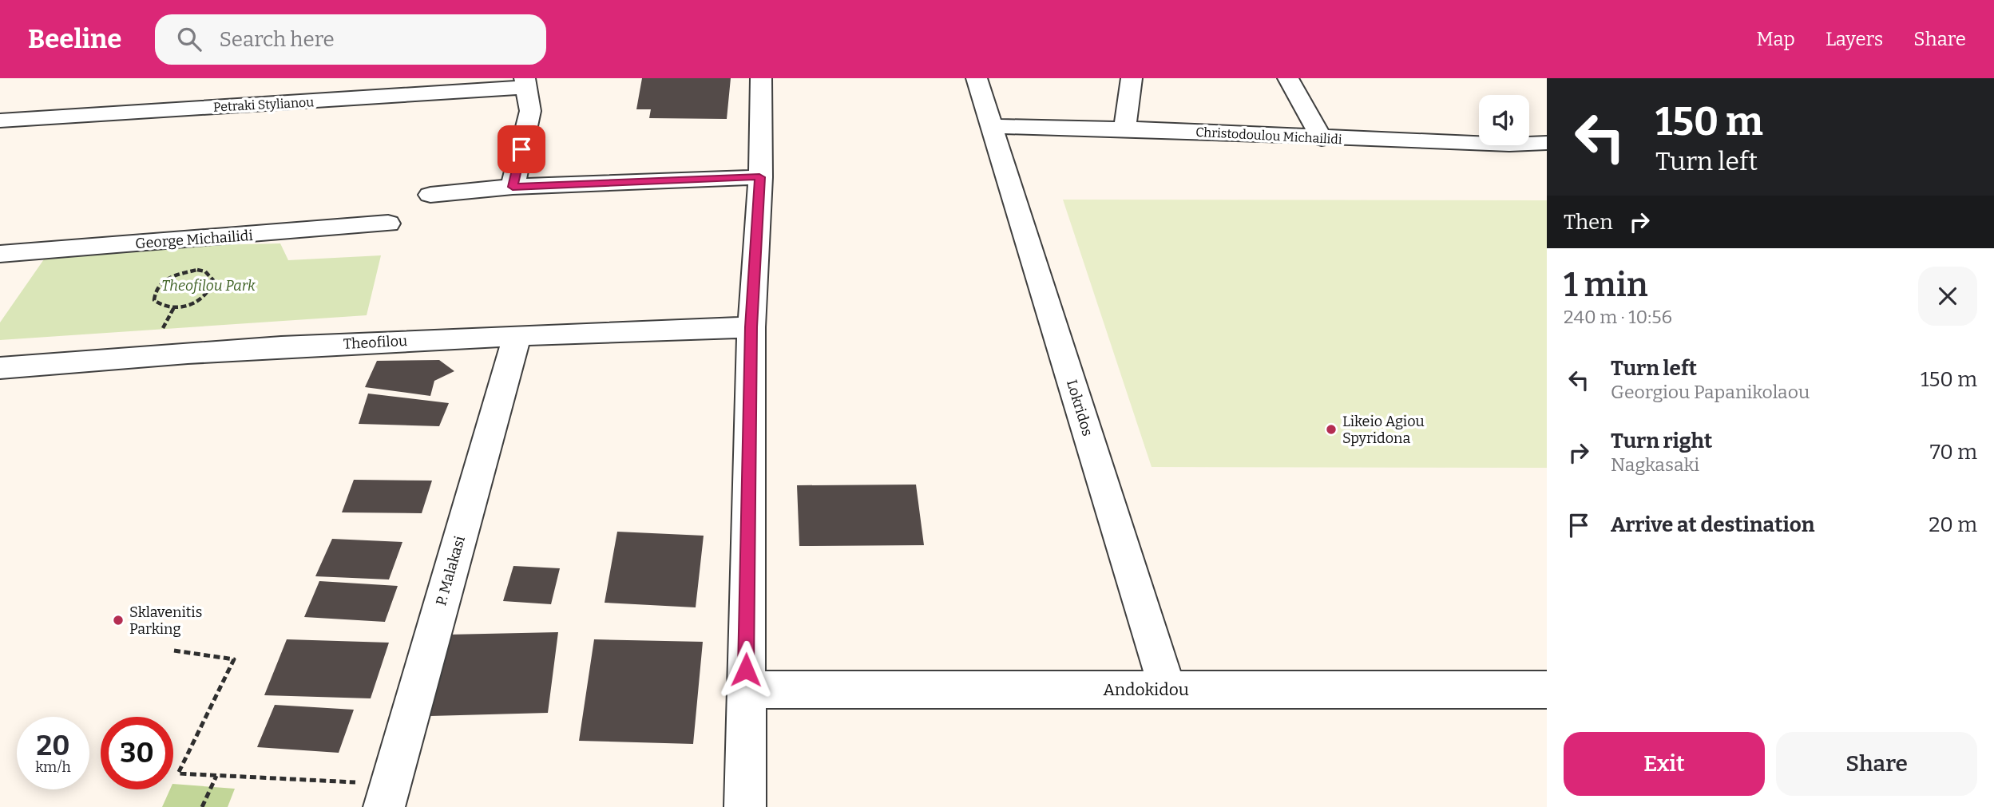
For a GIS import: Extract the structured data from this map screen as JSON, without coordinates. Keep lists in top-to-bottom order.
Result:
{
  "streets": {
    "street": [
      "Petraki Stylianou",
      "Christodoulou Michailidi",
      "George Michailidi",
      "Theofilou",
      "Lokridos",
      "P. Malakasi",
      "Andokidou"
    ]
  },
  "crossings": [
    ["Christodoulou Michailidi", "Lokridos"],
    ["Theofilou", "P. Malakasi"],
    ["Lokridos", "Andokidou"]
  ],
  "parks": ["Theofilou Park"],
  "places": ["Likeio Agiou Spyridona", "Sklavenitis Parking"],
  "page": {
    "header": "Beeline",
    "search": "Search here",
    "nav": ["Map", "Layers", "Share"],
    "turn": ["150 m", "Turn left"],
    "then": "Then",
    "heading": ["1 min", "240 m · 10:56"],
    "list": [
      {
        "name": "Turn left",
        "note": "Georgiou Papanikolaou",
        "value": "150 m"
      },
      {
        "name": "Turn right",
        "note": "Nagkasaki",
        "value": "70 m"
      },
      {
        "name": "Arrive at destination",
        "value": "20 m"
      }
    ],
    "speed": "20 km/h",
    "limit": "30",
    "buttons": ["Exit", "Share"]
  }
}
